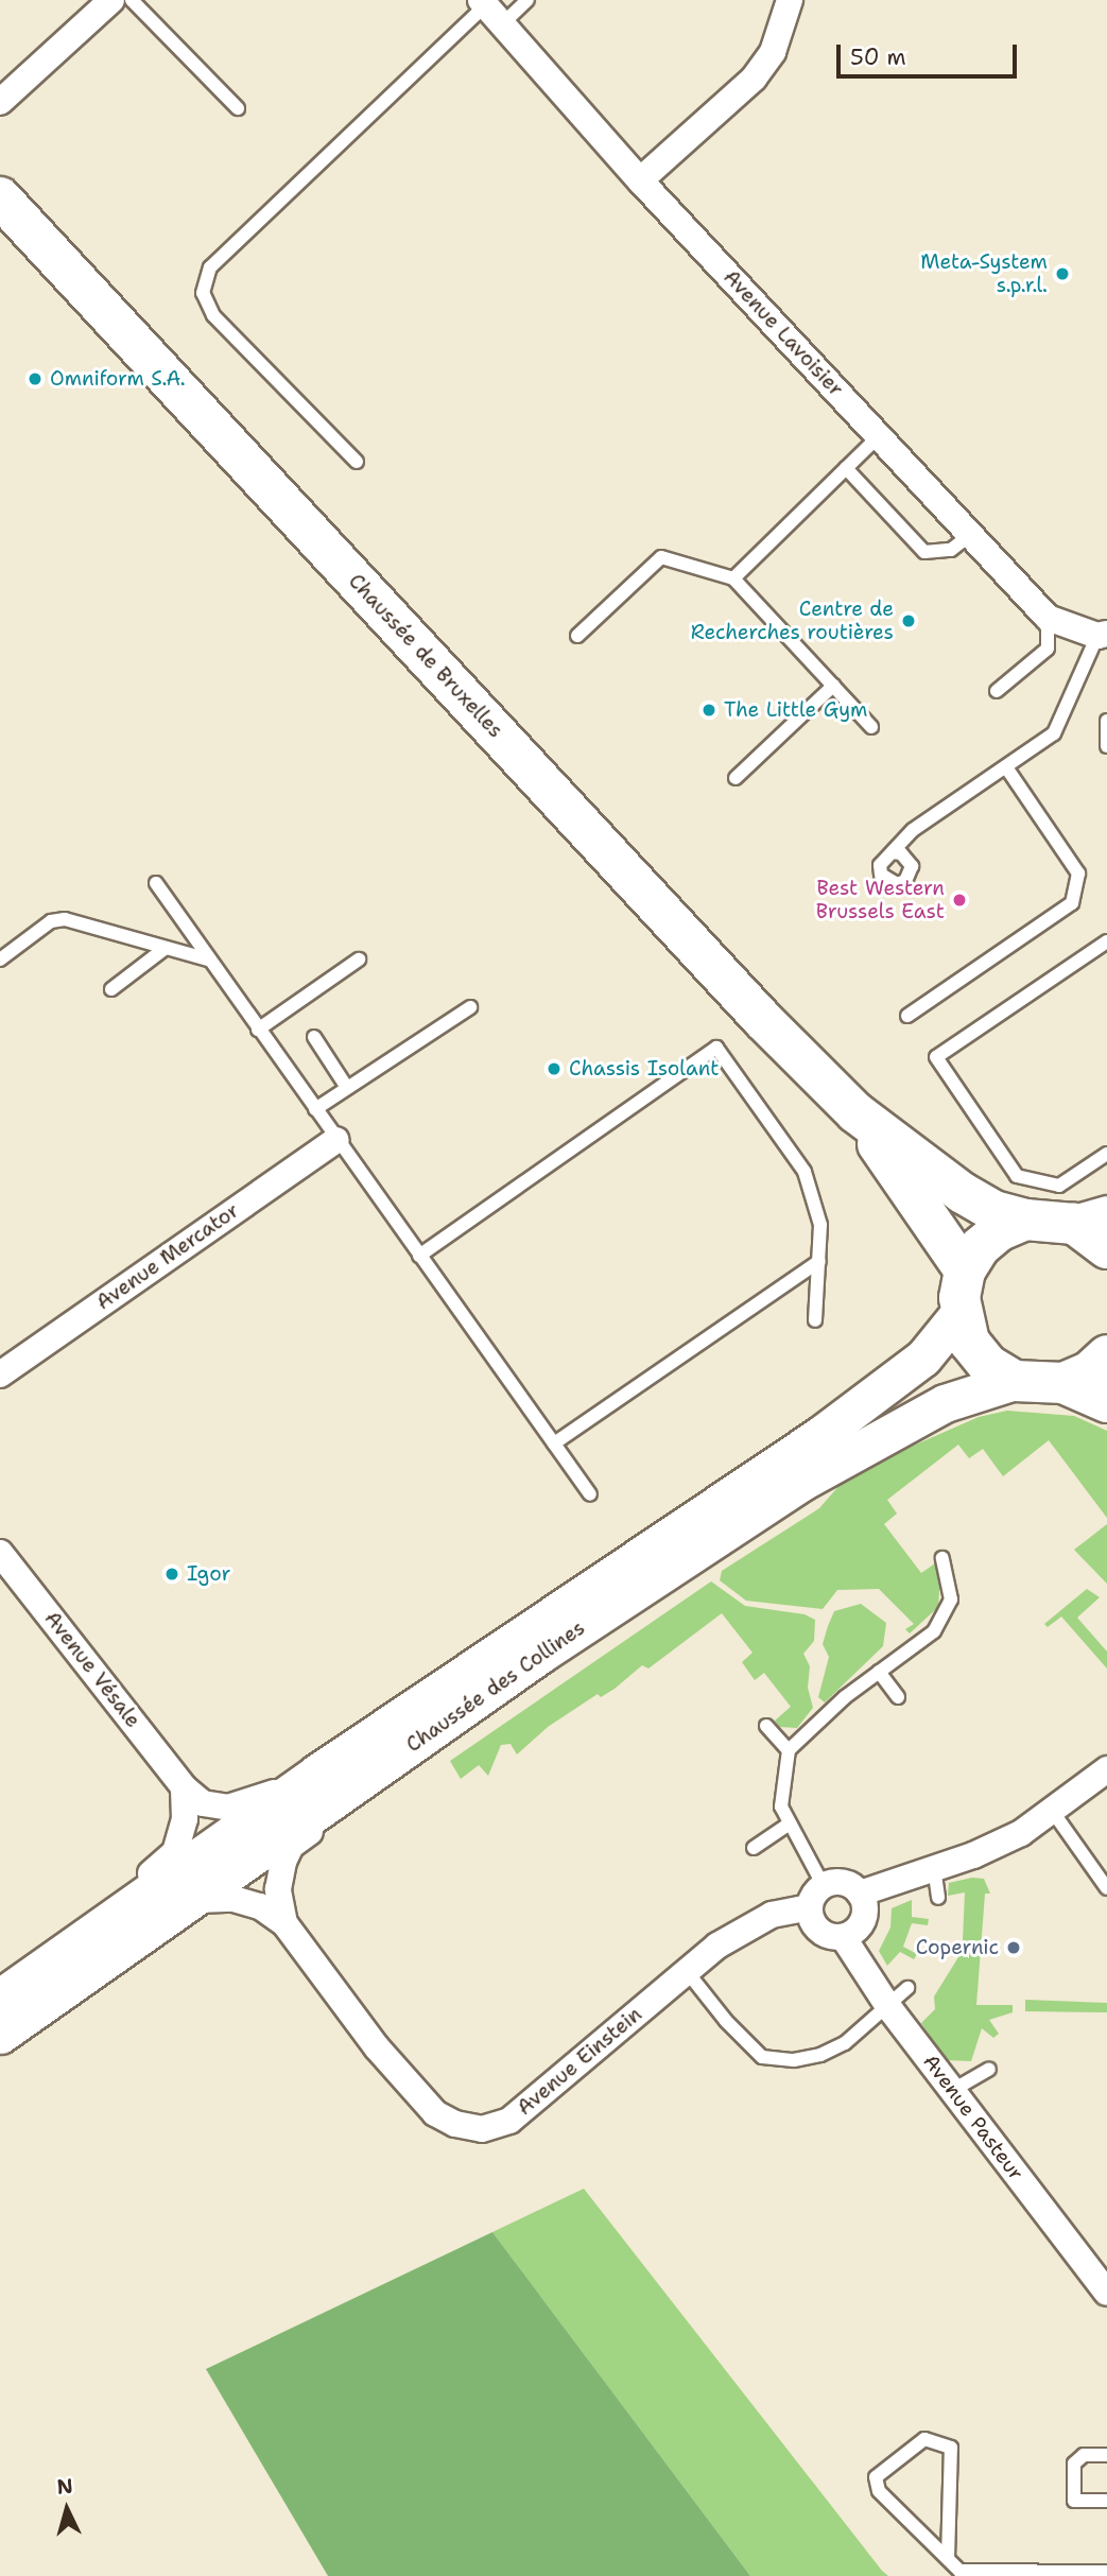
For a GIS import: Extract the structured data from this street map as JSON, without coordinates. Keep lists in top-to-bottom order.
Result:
{
  "streets": {
    "main road": ["Chaussée de Bruxelles", "Chaussée des Collines"],
    "street": [
      "Avenue Lavoisier",
      "Avenue Mercator",
      "Avenue Vésale",
      "Avenue Einstein",
      "Avenue Pasteur"
    ]
  },
  "crossings": [
    ["Avenue Vésale", "Chaussée des Collines"],
    ["Chaussée des Collines", "Avenue Einstein"],
    ["Avenue Einstein", "Avenue Pasteur"]
  ],
  "places": [
    "Meta-System s.p.r.l.",
    "Omniform S.A.",
    "Centre de Recherches routières",
    "The Little Gym",
    "Best Western Brussels East",
    "Chassis Isolant",
    "Igor",
    "Copernic"
  ],
  "scale_bar": "50 m",
  "north": "top"
}
